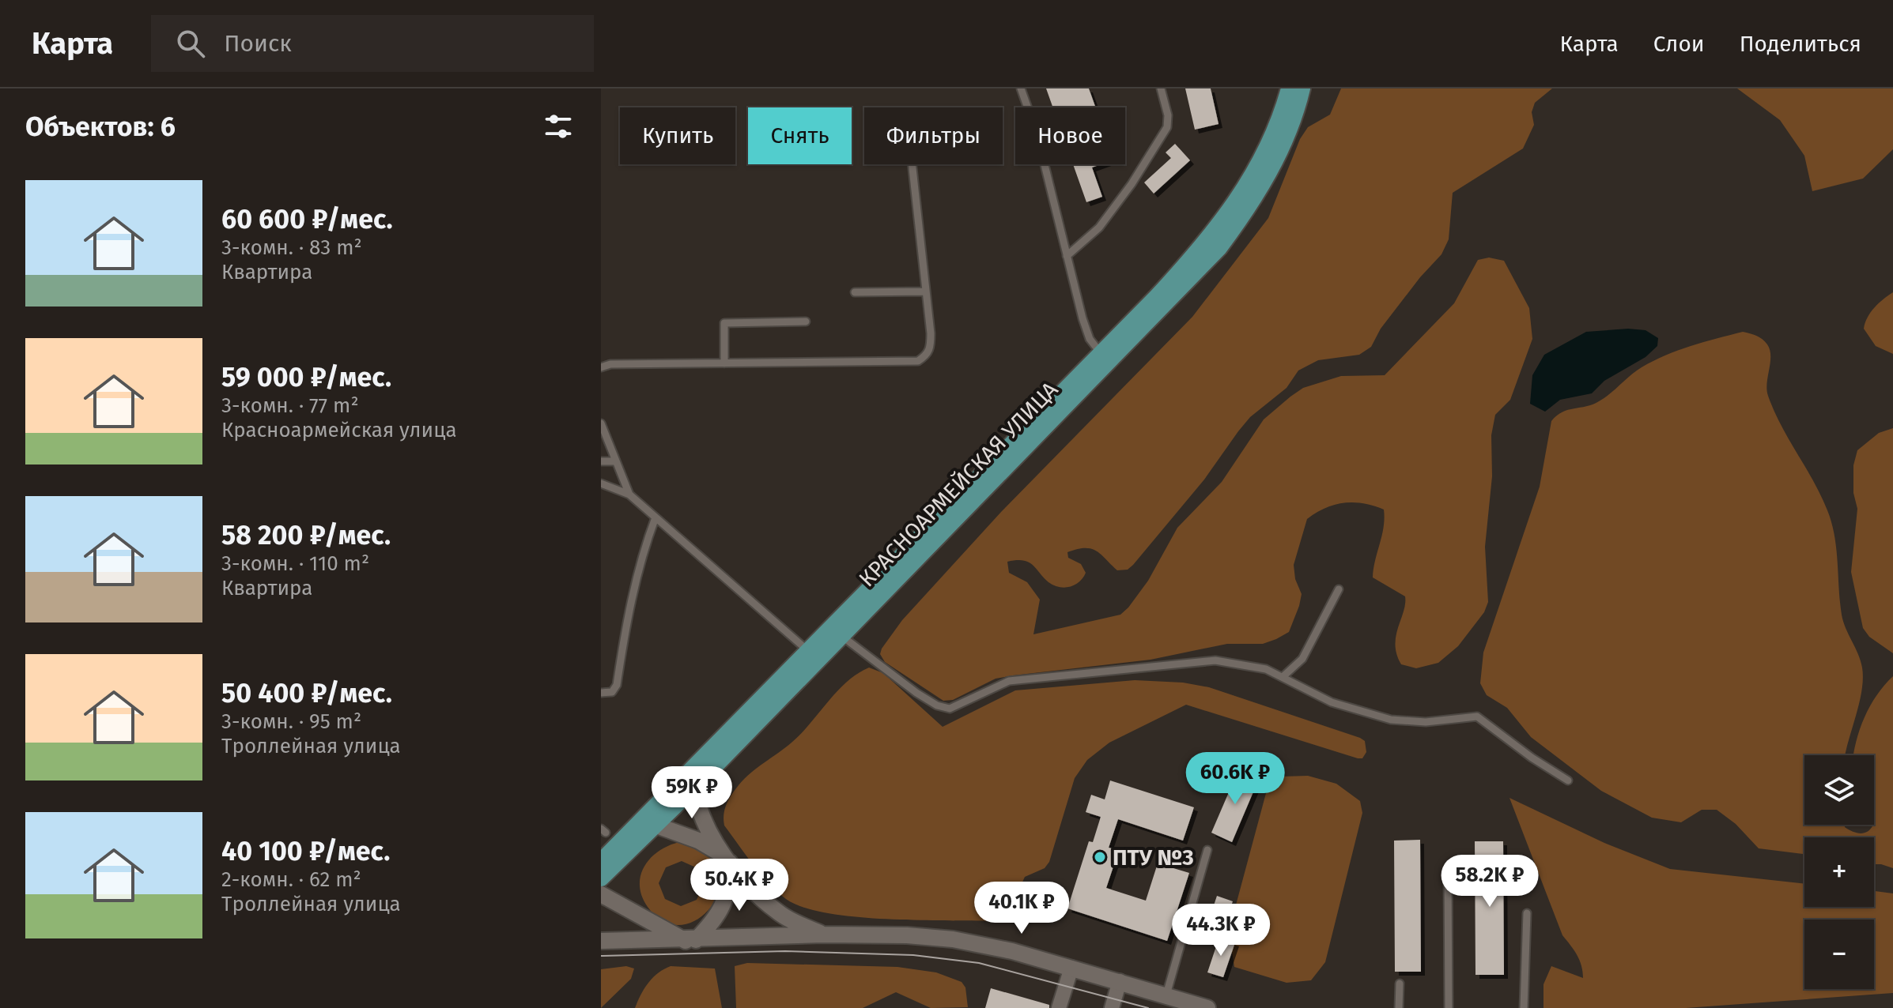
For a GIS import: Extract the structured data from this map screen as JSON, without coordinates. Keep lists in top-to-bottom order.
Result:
{
  "streets": {
    "main road": ["КРАСНОАРМЕЙСКАЯ УЛИЦА"]
  },
  "places": ["ПТУ №3"],
  "page": {
    "header": "Карта",
    "search": "Поиск",
    "nav": ["Карта", "Слои", "Поделиться"],
    "heading": "Объектов: 6",
    "chip": [
      "Купить",
      "Снять",
      "Фильтры",
      "Новое"
    ],
    "list": [
      {
        "name": "60 600 ₽/мес.",
        "note": "3-комн. · 83 m² · Квартира"
      },
      {
        "name": "59 000 ₽/мес.",
        "note": "3-комн. · 77 m² · Красноармейская улица"
      },
      {
        "name": "58 200 ₽/мес.",
        "note": "3-комн. · 110 m² · Квартира"
      },
      {
        "name": "50 400 ₽/мес.",
        "note": "3-комн. · 95 m² · Троллейная улица"
      },
      {
        "name": "40 100 ₽/мес.",
        "note": "2-комн. · 62 m² · Троллейная улица"
      }
    ],
    "price": [
      "60.6K ₽",
      "59K ₽",
      "58.2K ₽",
      "50.4K ₽",
      "40.1K ₽",
      "44.3K ₽"
    ],
    "map_buttons": ["+", "−"]
  }
}
